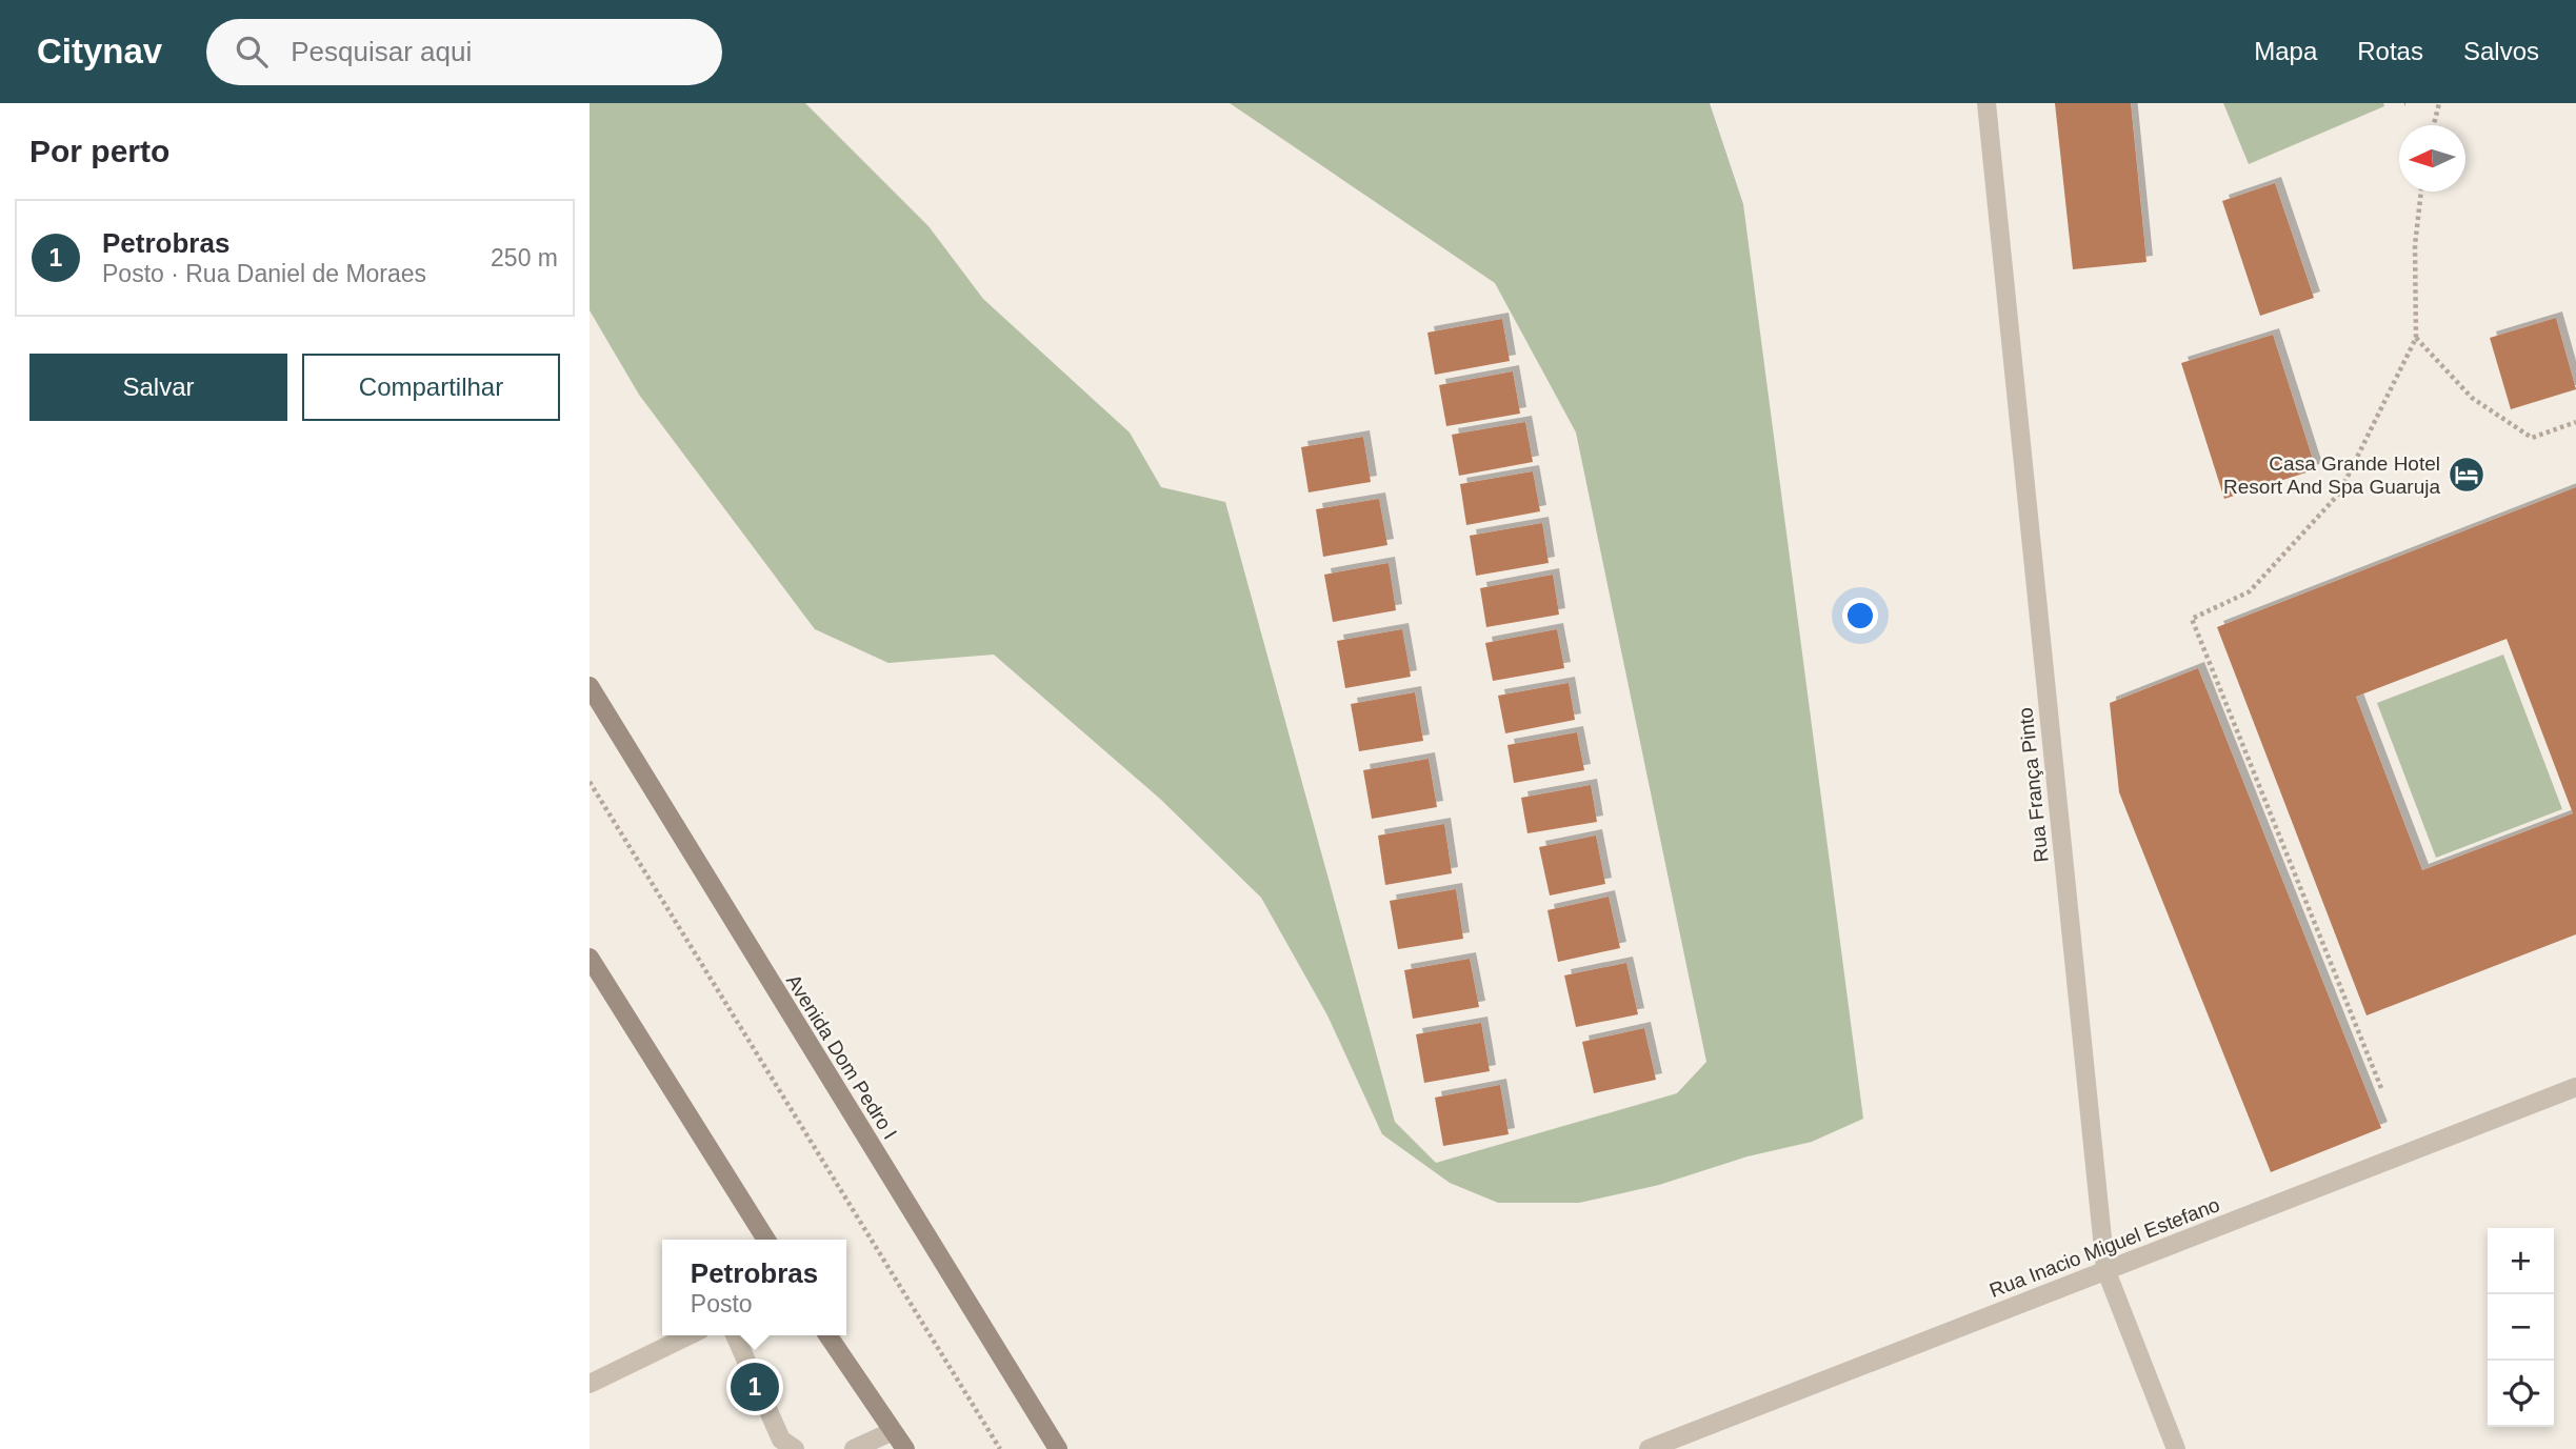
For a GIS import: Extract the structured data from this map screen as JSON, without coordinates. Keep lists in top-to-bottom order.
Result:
{
  "streets": {
    "main road": ["Avenida Dom Pedro I"],
    "street": ["Rua França Pinto", "Rua Inacio Miguel Estefano"]
  },
  "crossings": [
    ["Rua França Pinto", "Rua Inacio Miguel Estefano"]
  ],
  "places": {
    "hotel": ["Casa Grande Hotel Resort And Spa Guaruja"]
  },
  "north": "left",
  "page": {
    "header": "Citynav",
    "search": "Pesquisar aqui",
    "nav": ["Mapa", "Rotas", "Salvos"],
    "heading": "Por perto",
    "list": [
      {
        "mark": "1",
        "name": "Petrobras",
        "note": "Posto · Rua Daniel de Moraes",
        "value": "250 m"
      }
    ],
    "buttons": ["Salvar", "Compartilhar"],
    "map_buttons": ["+", "−"],
    "popup": ["Petrobras", "Posto"],
    "pins": "1"
  }
}
